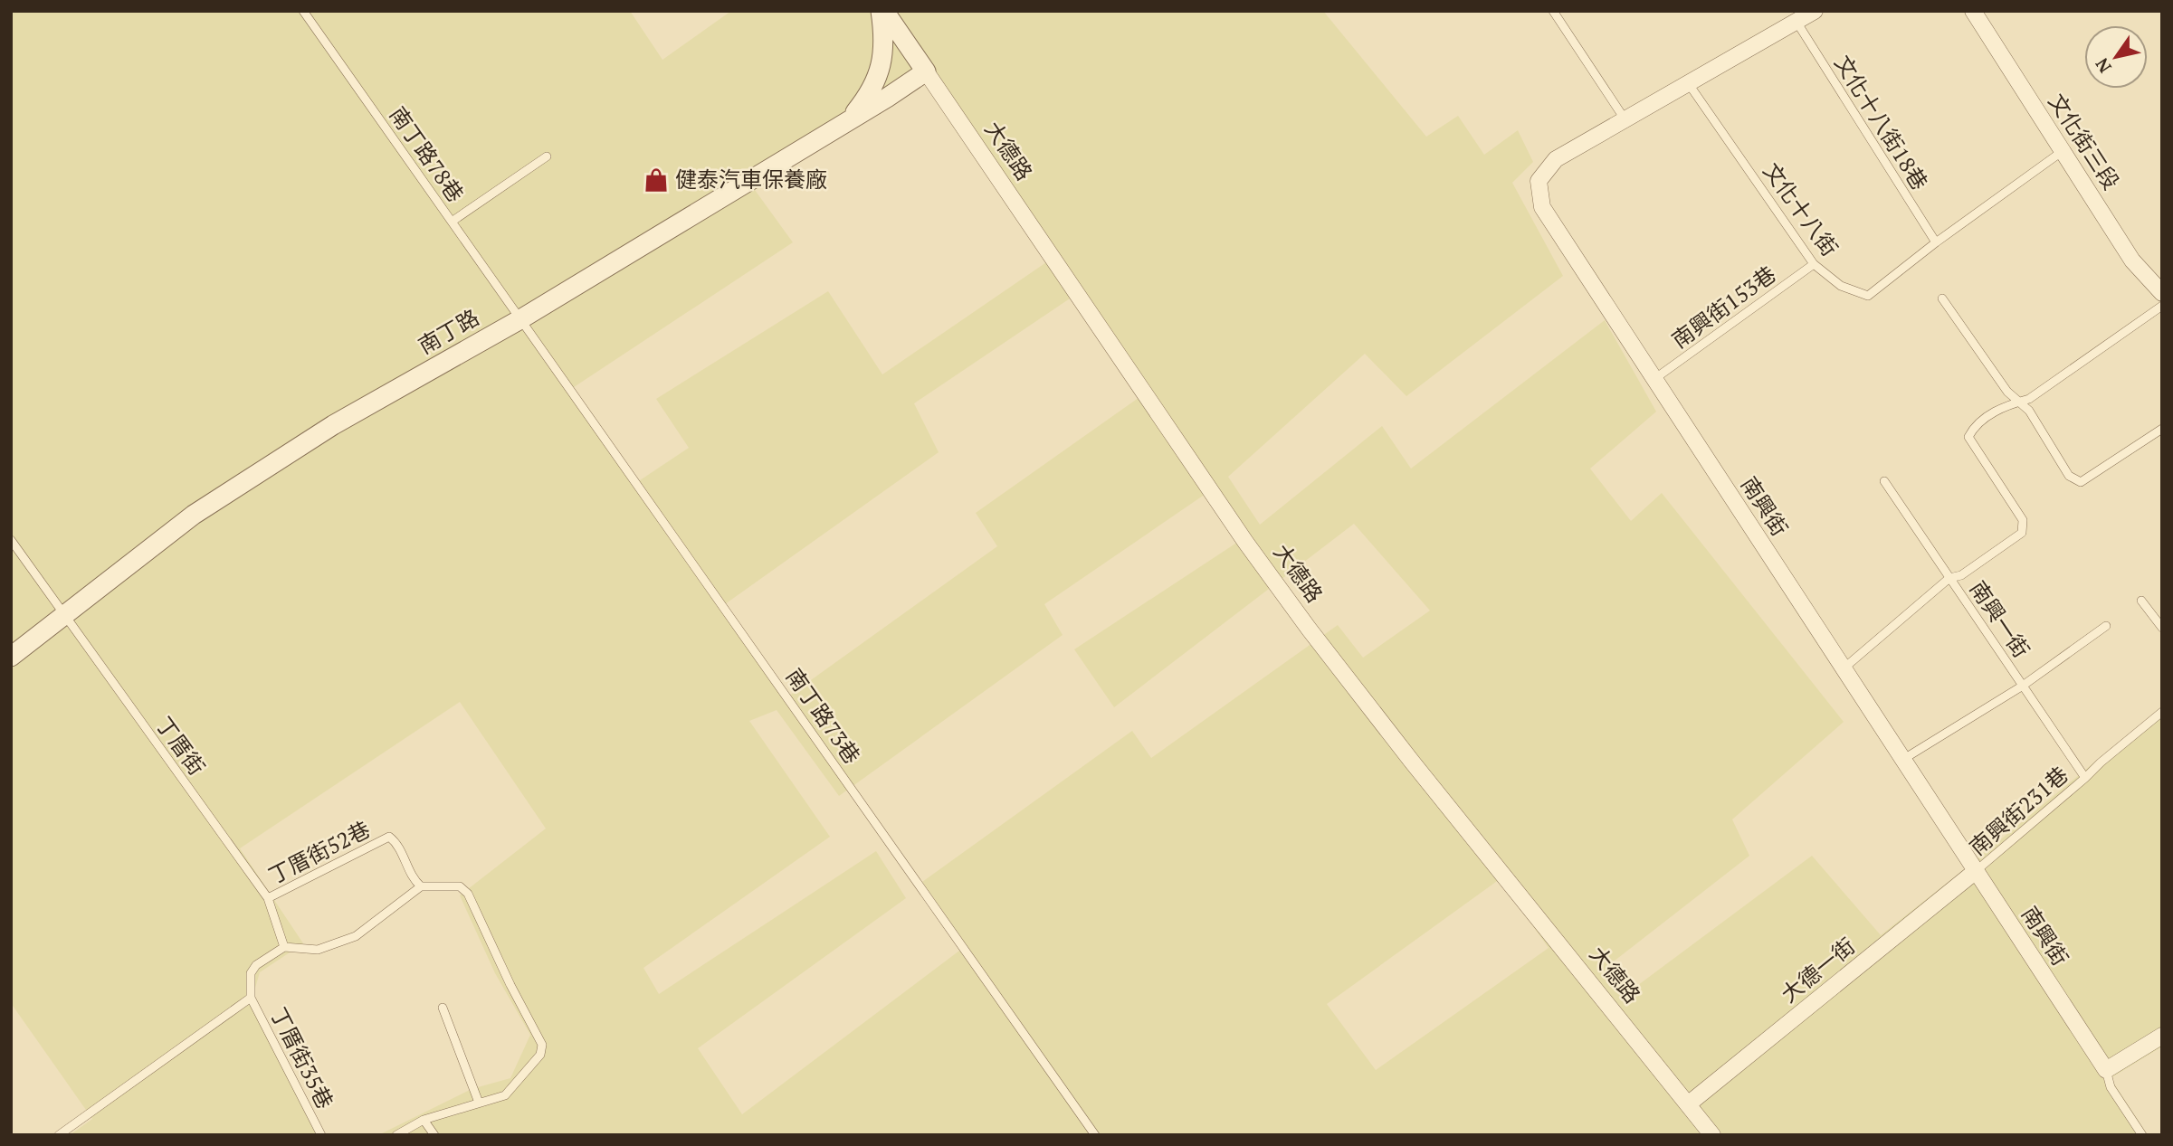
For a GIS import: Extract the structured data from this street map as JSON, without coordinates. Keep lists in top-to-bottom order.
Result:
{
  "streets": {
    "street": [
      "文化街三段",
      "大德路",
      "南丁路",
      "南興街",
      "大德一街"
    ],
    "lane": [
      "文化十八街18巷",
      "南丁路78巷",
      "文化十八街",
      "南興街153巷",
      "南興一街",
      "南丁路73巷",
      "丁厝街",
      "南興街231巷",
      "丁厝街52巷",
      "丁厝街35巷"
    ]
  },
  "crossings": [
    ["文化十八街18巷", "文化十八街"],
    ["文化十八街18巷", "南興街"],
    ["文化街三段", "文化十八街"],
    ["大德路", "南丁路"],
    ["大德路", "大德一街"],
    ["南丁路78巷", "南丁路"],
    ["南丁路78巷", "南丁路73巷"],
    ["文化十八街", "南興街153巷"],
    ["文化十八街", "南興街"],
    ["南興街153巷", "南興街"],
    ["南丁路", "南丁路73巷"],
    ["南丁路", "丁厝街"],
    ["南興街", "南興街231巷"],
    ["南興街", "大德一街"],
    ["南興一街", "南興街231巷"],
    ["丁厝街", "丁厝街52巷"],
    ["南興街231巷", "大德一街"]
  ],
  "places": {
    "shop": ["健泰汽車保養廠"]
  },
  "north": "bottom left"
}
